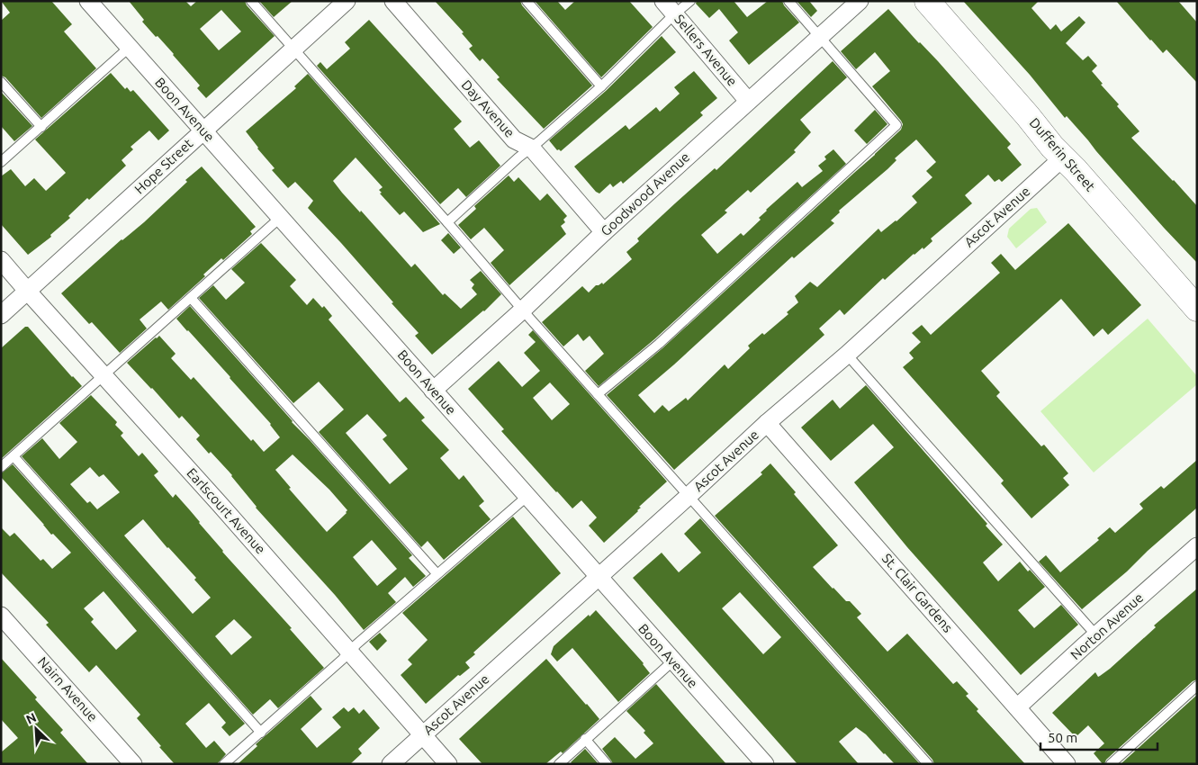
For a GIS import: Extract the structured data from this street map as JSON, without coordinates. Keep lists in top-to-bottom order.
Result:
{
  "streets": {
    "main road": ["Dufferin Street"],
    "street": [
      "Sellers Avenue",
      "Day Avenue",
      "Boon Avenue",
      "Hope Street",
      "Goodwood Avenue",
      "Ascot Avenue",
      "Earlscourt Avenue",
      "St. Clair Gardens",
      "Norton Avenue",
      "Nairn Avenue"
    ]
  },
  "crossings": [
    ["Sellers Avenue", "Goodwood Avenue"],
    ["Day Avenue", "Goodwood Avenue"],
    ["Boon Avenue", "Hope Street"],
    ["Boon Avenue", "Goodwood Avenue"],
    ["Boon Avenue", "Ascot Avenue"],
    ["Dufferin Street", "Ascot Avenue"],
    ["Hope Street", "Earlscourt Avenue"],
    ["Ascot Avenue", "Earlscourt Avenue"],
    ["Ascot Avenue", "St. Clair Gardens"],
    ["St. Clair Gardens", "Norton Avenue"]
  ],
  "scale_bar": "50 m",
  "north": "top left"
}
